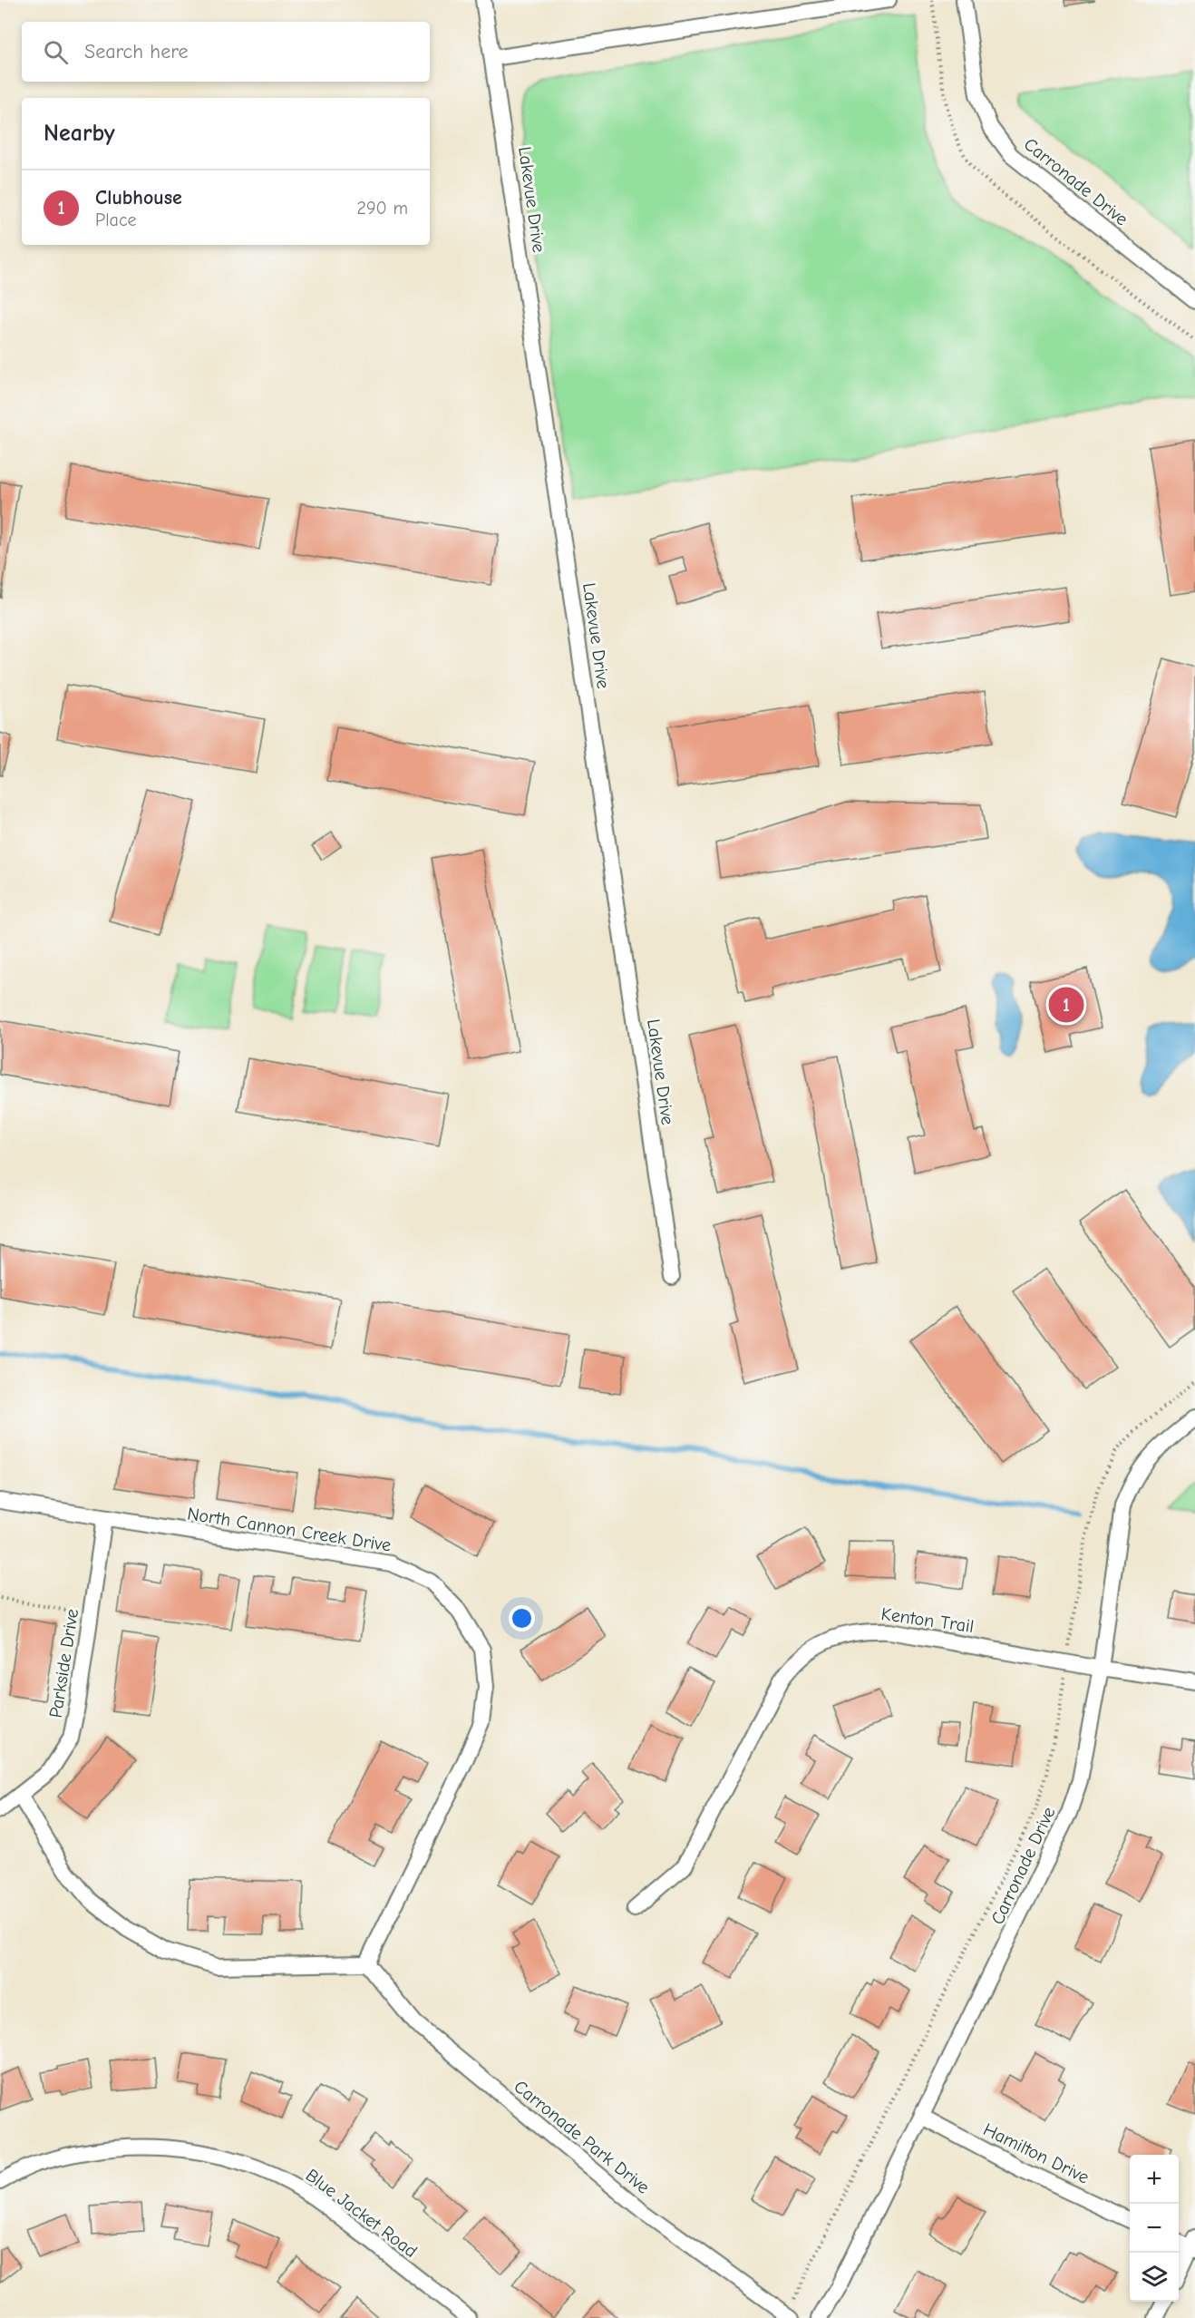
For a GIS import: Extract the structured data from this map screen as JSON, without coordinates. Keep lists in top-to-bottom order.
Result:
{
  "streets": {
    "street": [
      "Carronade Drive",
      "Lakevue Drive",
      "North Cannon Creek Drive",
      "Kenton Trail",
      "Parkside Drive",
      "Carronade Park Drive",
      "Hamilton Drive",
      "Blue Jacket Road"
    ]
  },
  "crossings": [
    ["Carronade Drive", "Kenton Trail"],
    ["Carronade Drive", "Hamilton Drive"],
    ["North Cannon Creek Drive", "Parkside Drive"],
    ["North Cannon Creek Drive", "Carronade Park Drive"]
  ],
  "page": {
    "search": "Search here",
    "heading": "Nearby",
    "list": [
      {
        "mark": "1",
        "name": "Clubhouse",
        "note": "Place",
        "value": "290 m"
      }
    ],
    "pins": "1",
    "map_buttons": ["+", "−"]
  }
}
